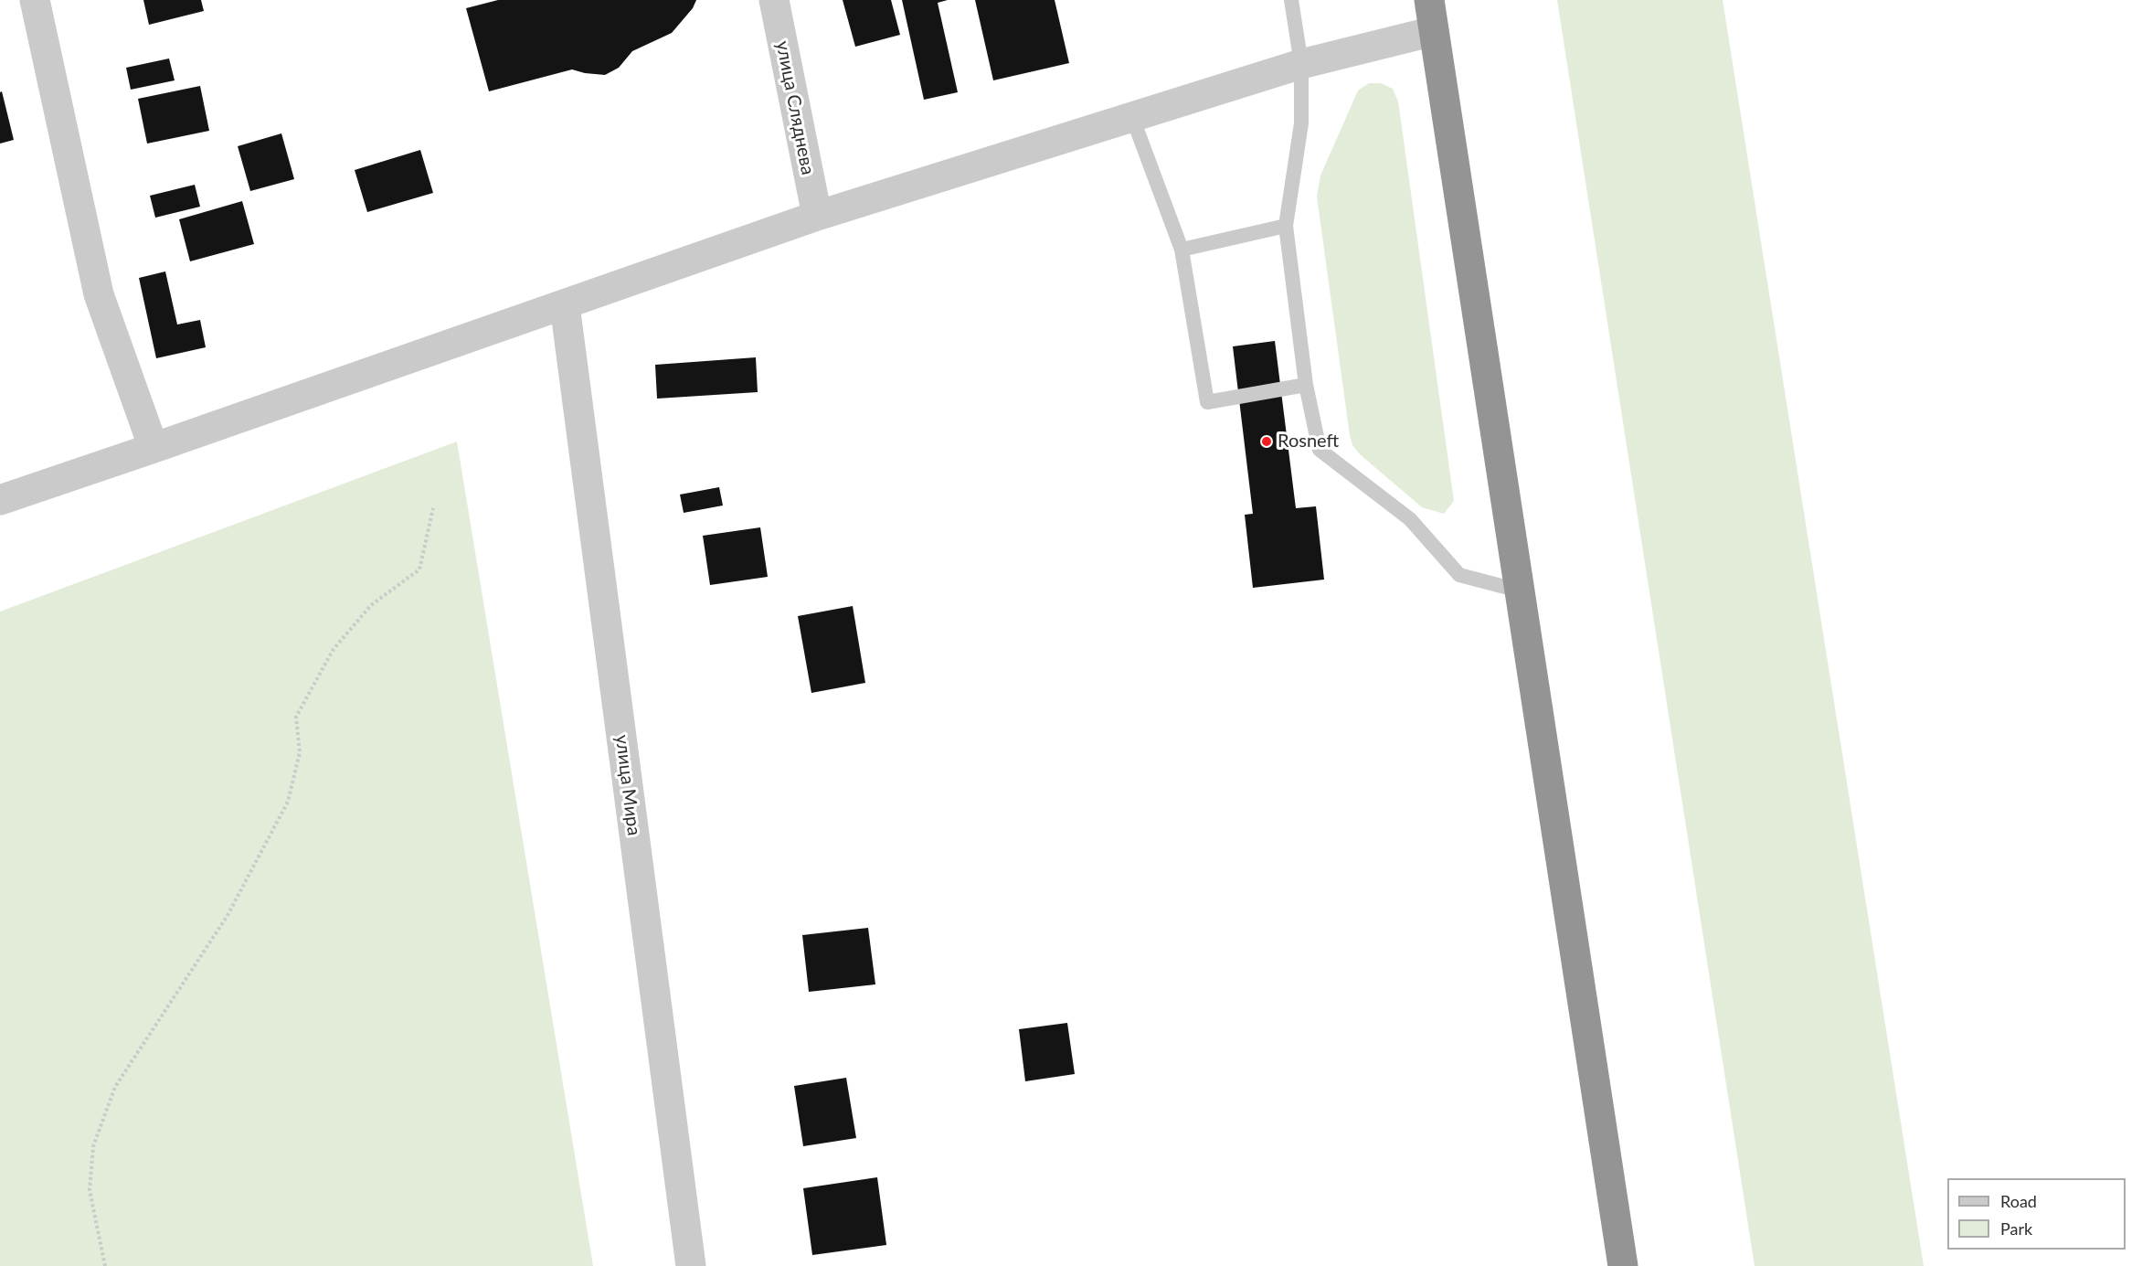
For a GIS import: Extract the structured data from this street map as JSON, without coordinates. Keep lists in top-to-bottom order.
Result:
{
  "streets": {
    "street": ["улица Сляднева", "улица Мира"]
  },
  "places": ["Rosneft"],
  "legend": ["Road", "Park"]
}
